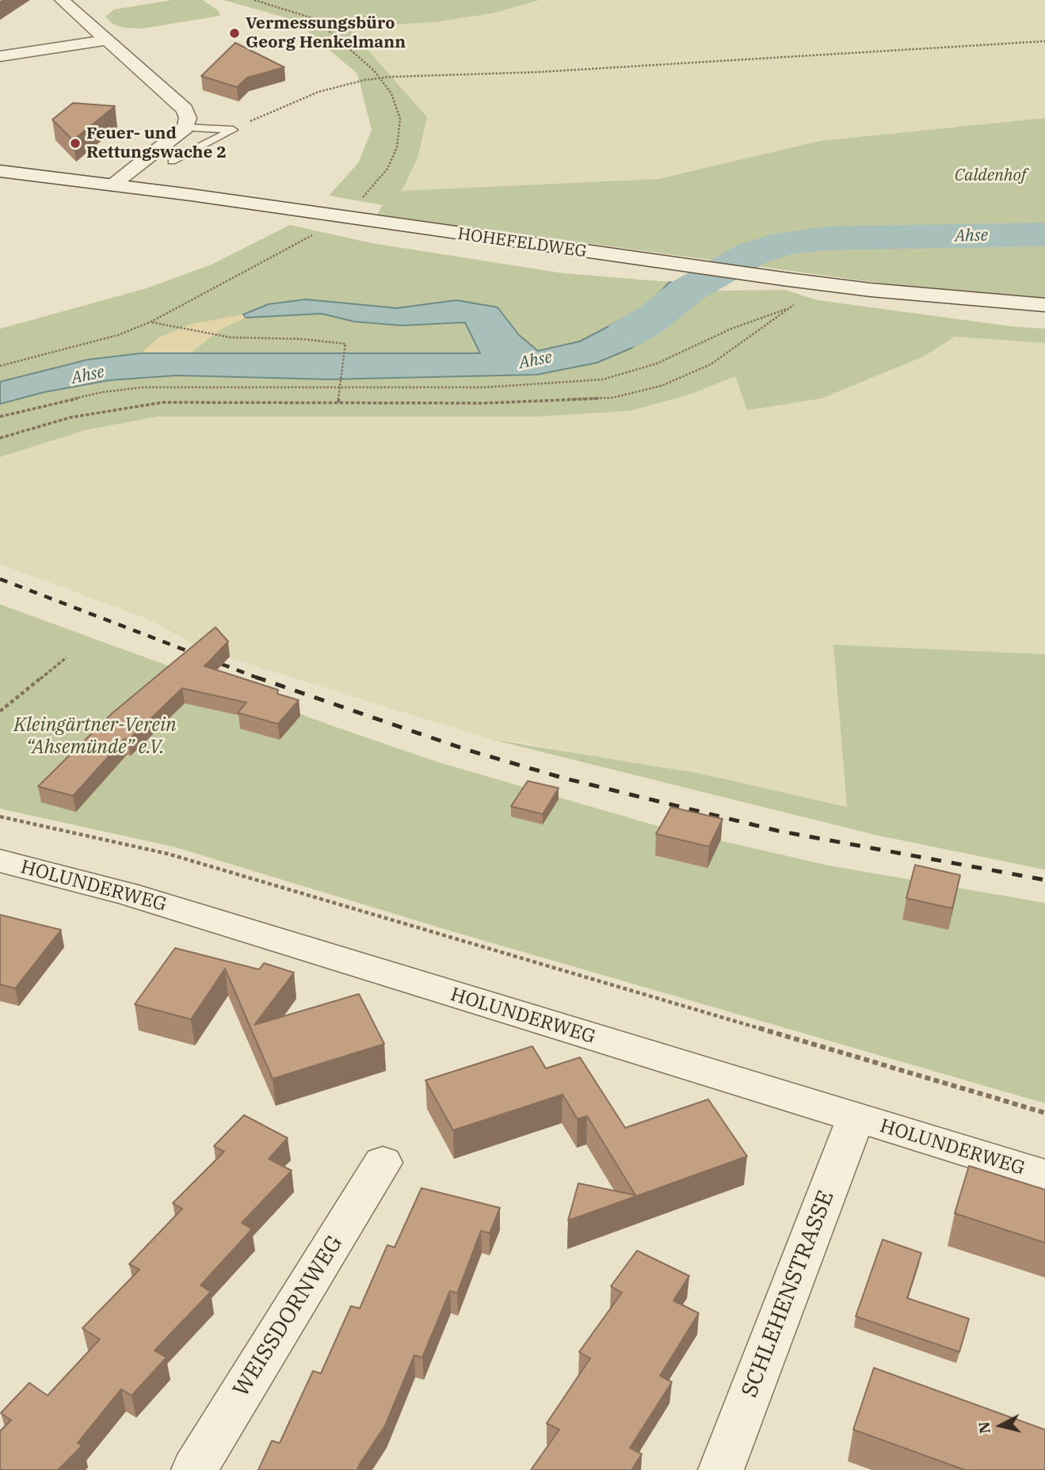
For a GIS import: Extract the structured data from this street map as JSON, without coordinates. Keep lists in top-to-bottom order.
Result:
{
  "streets": {
    "street": [
      "HOHEFELDWEG",
      "HOLUNDERWEG",
      "SCHLEHENSTRASSE",
      "WEISSDORNWEG"
    ]
  },
  "crossings": [
    ["HOLUNDERWEG", "SCHLEHENSTRASSE"]
  ],
  "water": ["Ahse"],
  "parks": ["Caldenhof", "Kleingärtner-Verein “Ahsemünde” e.V."],
  "places": ["Vermessungsbüro Georg Henkelmann", "Feuer- und Rettungswache 2"],
  "north": "left"
}
